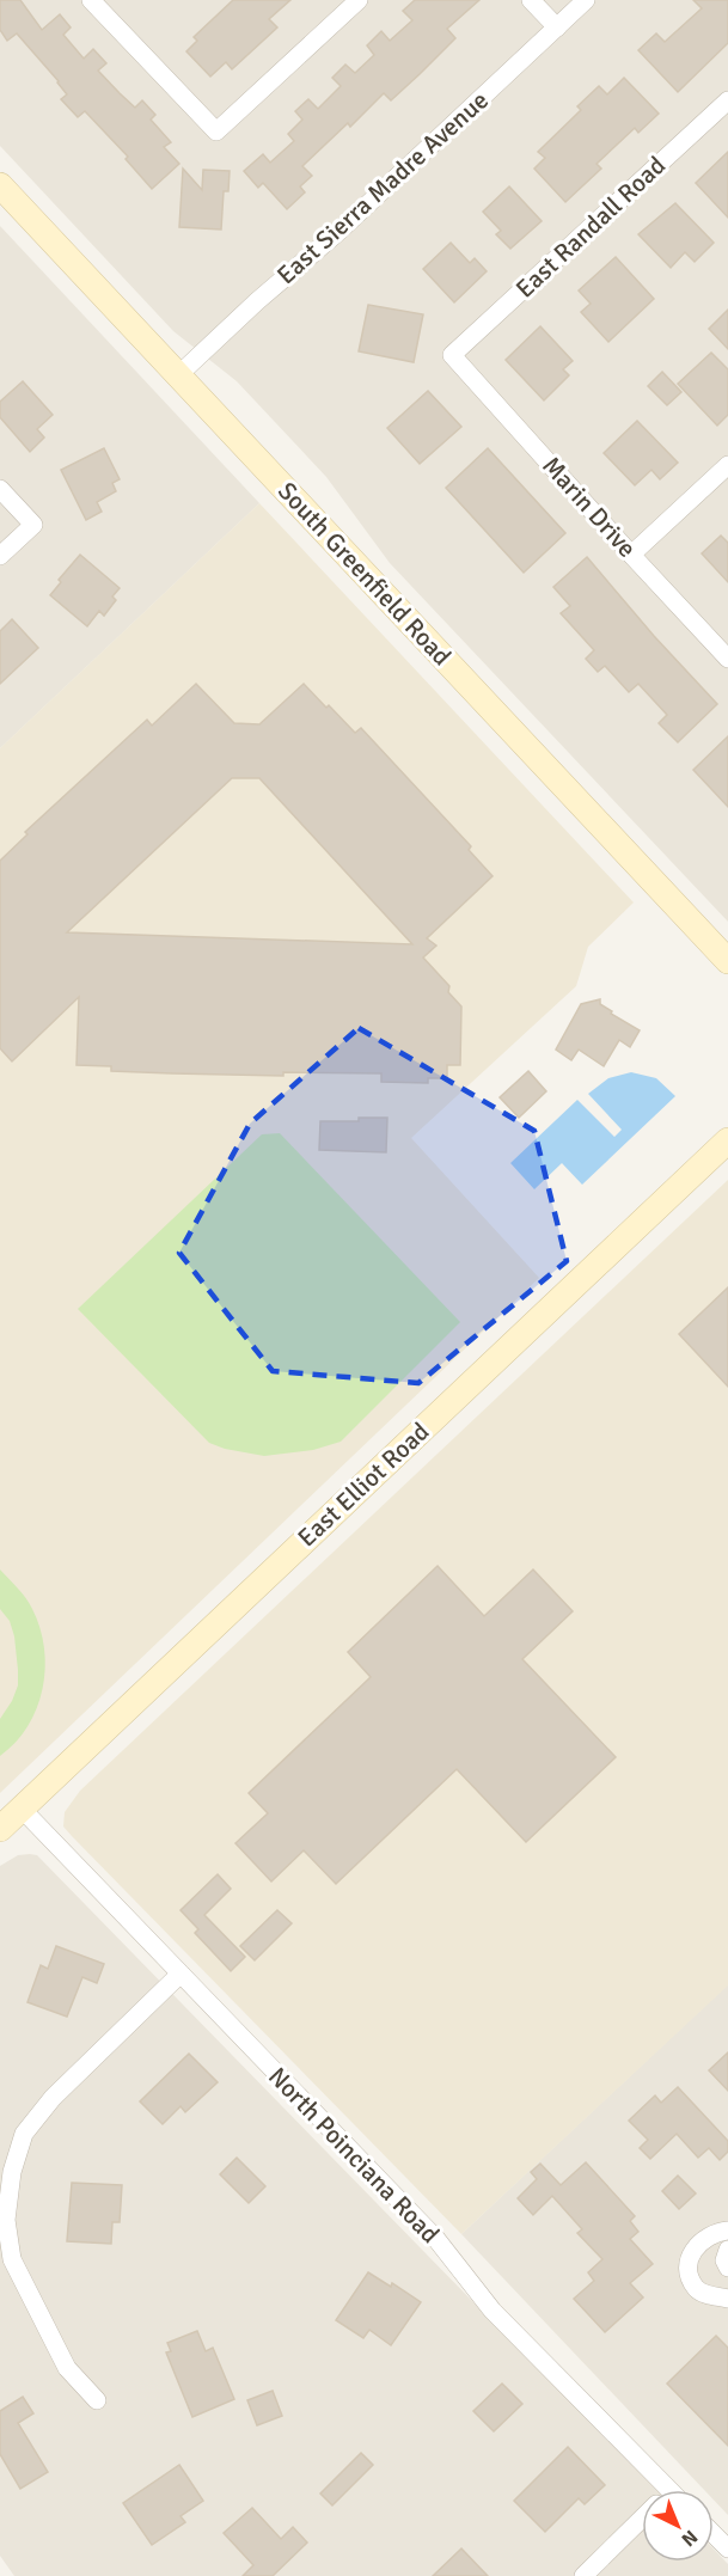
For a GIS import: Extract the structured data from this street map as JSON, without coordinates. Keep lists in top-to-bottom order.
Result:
{
  "streets": {
    "main road": ["South Greenfield Road", "East Elliot Road"],
    "street": [
      "East Sierra Madre Avenue",
      "East Randall Road",
      "Marin Drive",
      "North Poinciana Road"
    ]
  },
  "crossings": [
    ["East Sierra Madre Avenue", "South Greenfield Road"],
    ["East Randall Road", "Marin Drive"],
    ["East Elliot Road", "North Poinciana Road"]
  ],
  "north": "bottom right"
}
